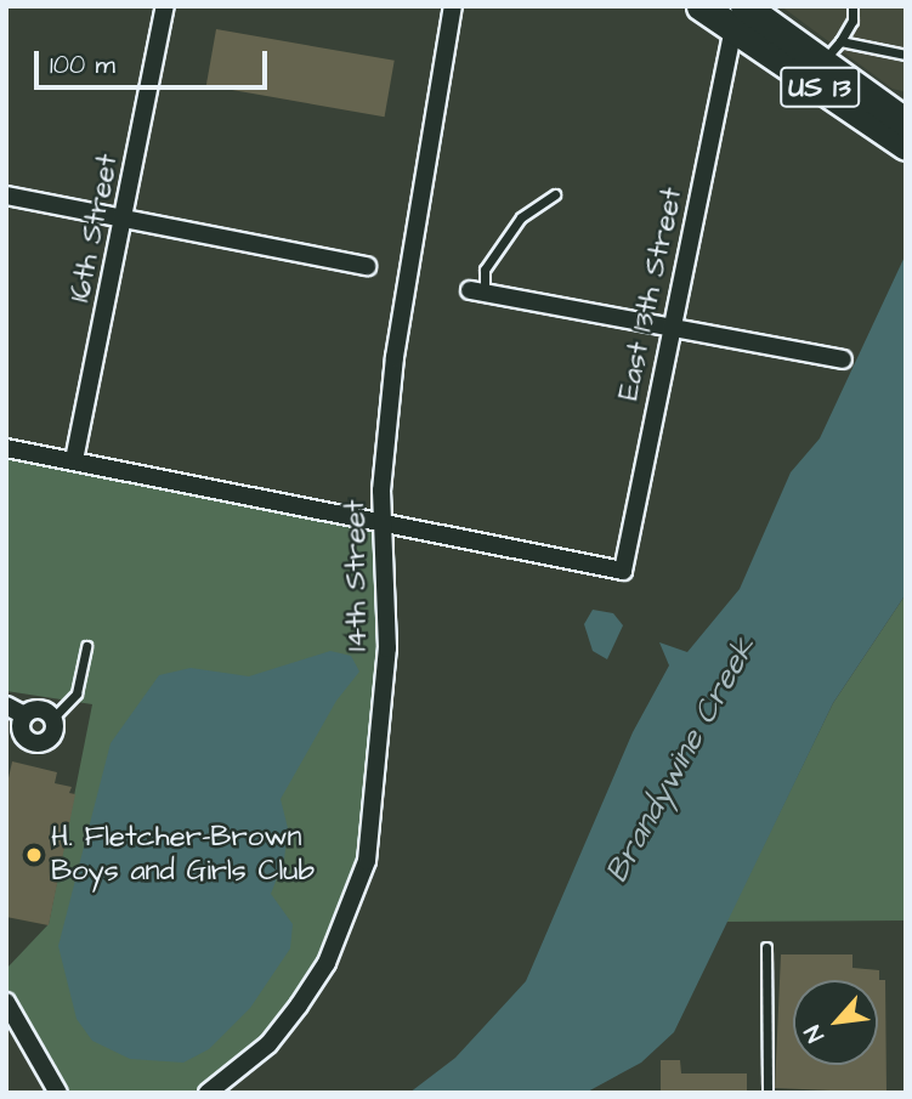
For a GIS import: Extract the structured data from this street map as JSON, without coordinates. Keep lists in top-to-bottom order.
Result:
{
  "streets": {
    "main road": ["US 13"],
    "street": ["16th Street", "East 13th Street", "14th Street"]
  },
  "crossings": [
    ["US 13", "East 13th Street"],
    ["East 13th Street", "14th Street"]
  ],
  "water": ["Brandywine Creek"],
  "places": ["H. Fletcher-Brown Boys and Girls Club"],
  "scale_bar": "100 m",
  "north": "bottom left"
}
